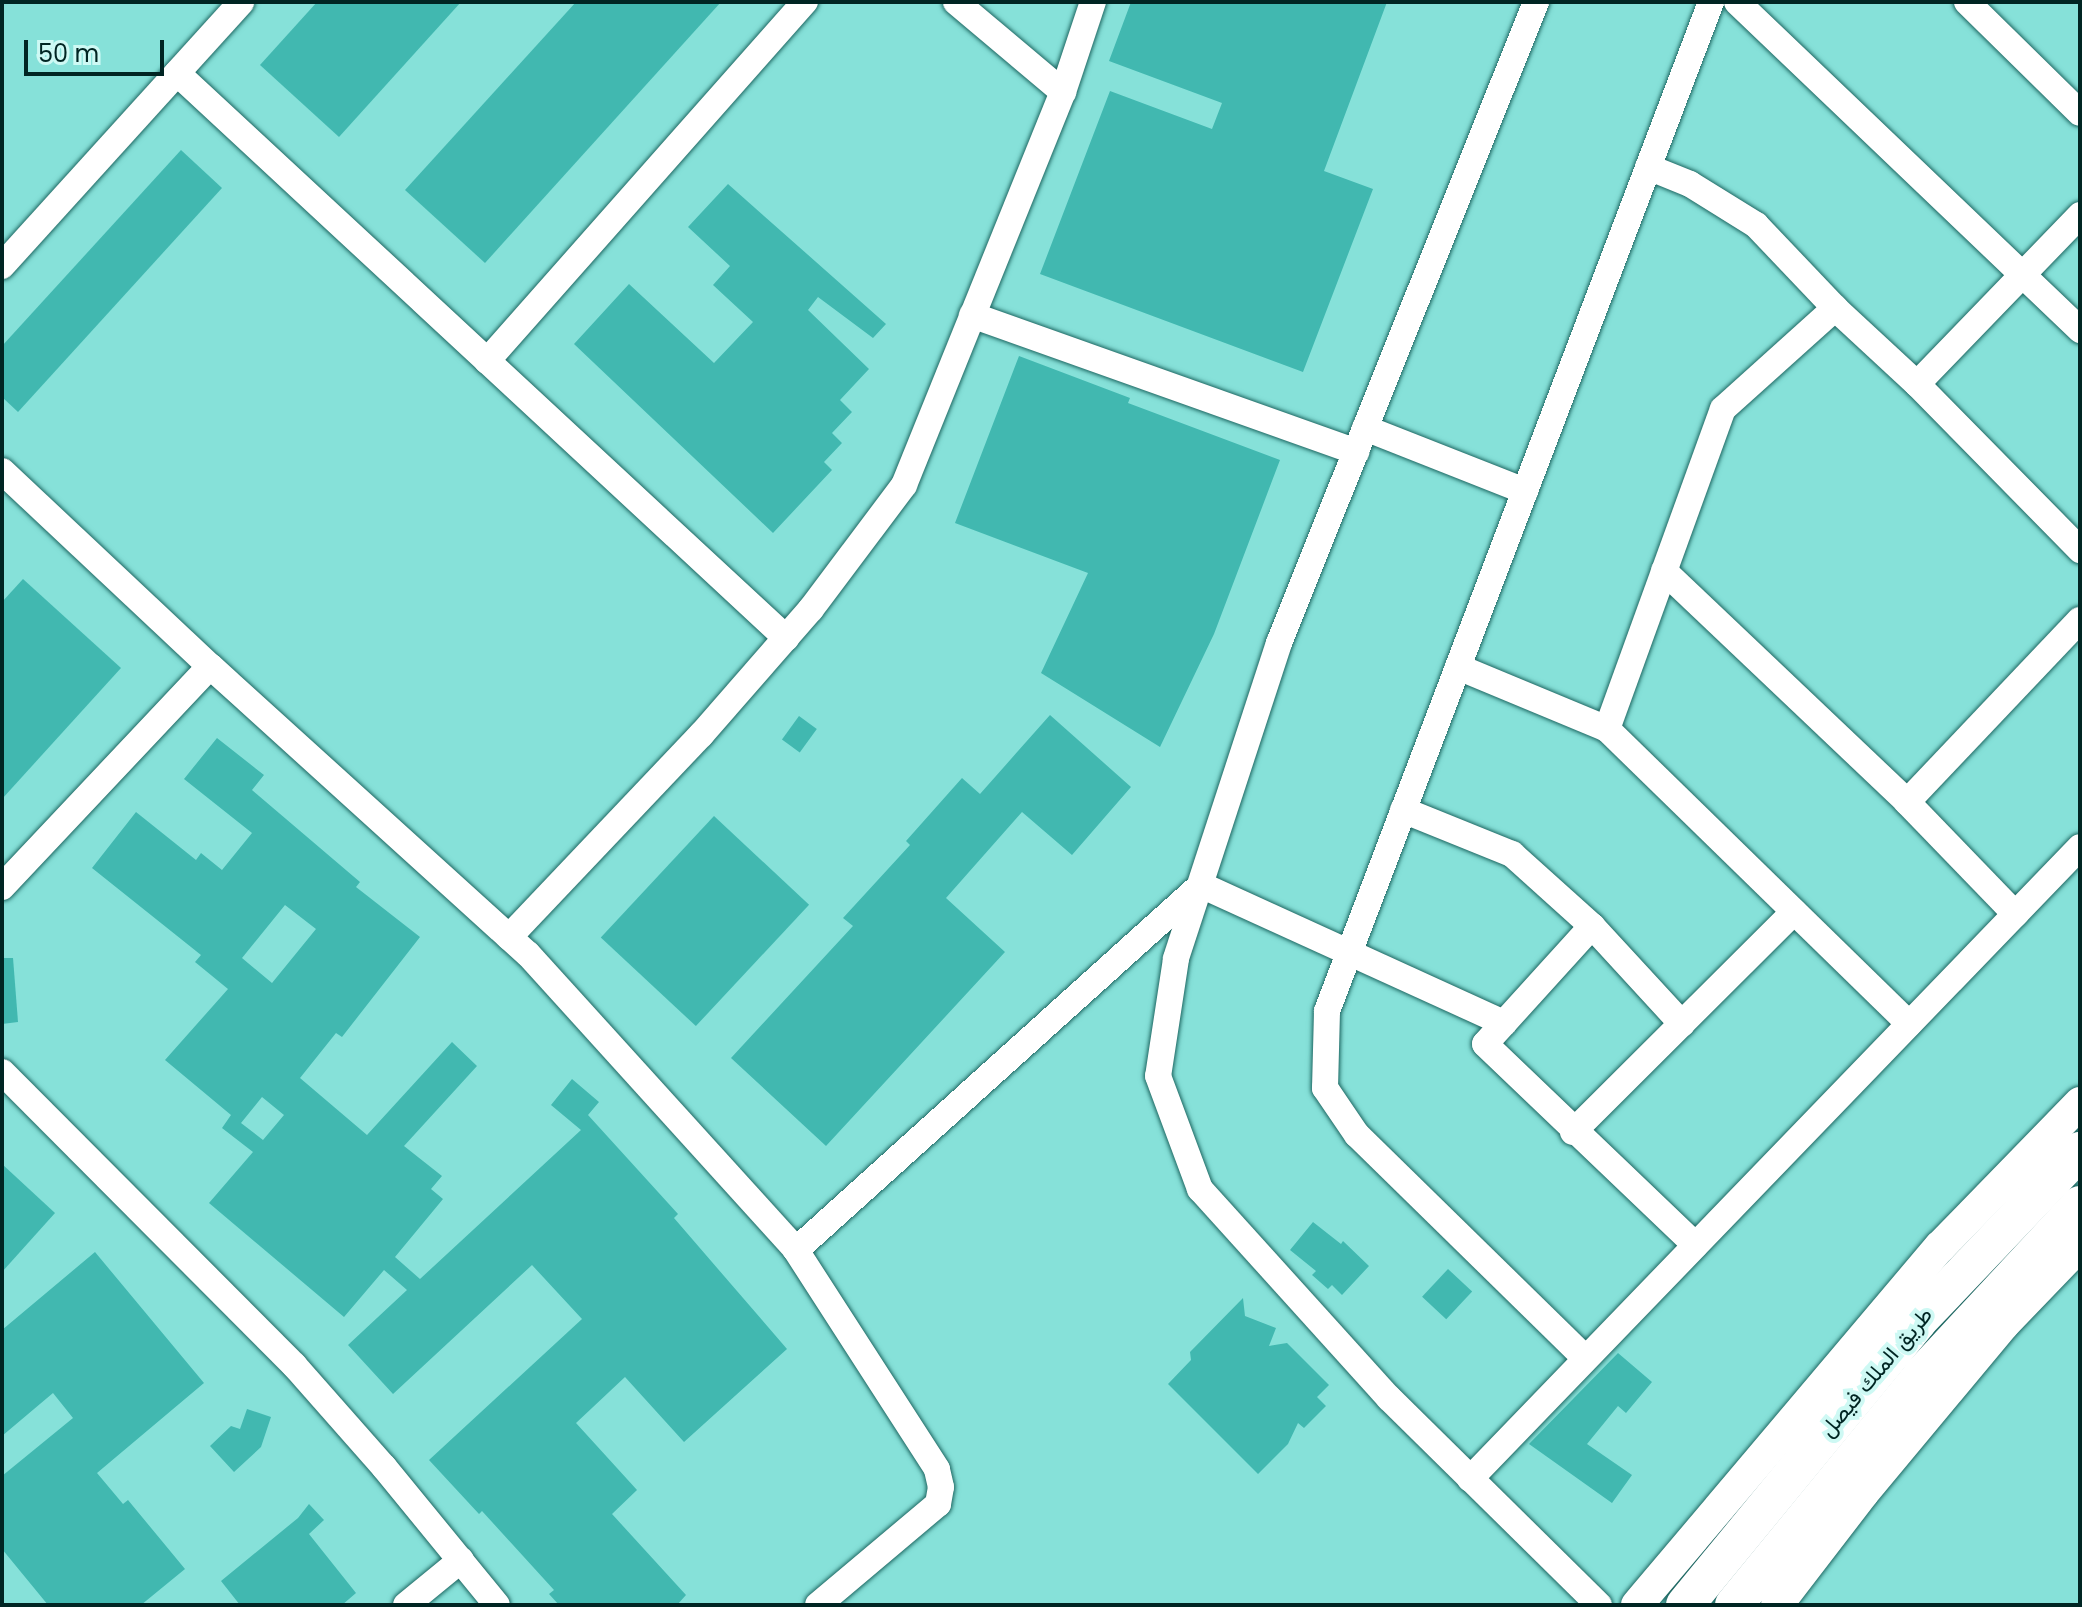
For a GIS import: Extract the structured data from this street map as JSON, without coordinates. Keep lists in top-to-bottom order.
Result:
{
  "streets": {
    "highway": ["طريق الملك فيصل"]
  },
  "scale_bar": "50 m"
}
